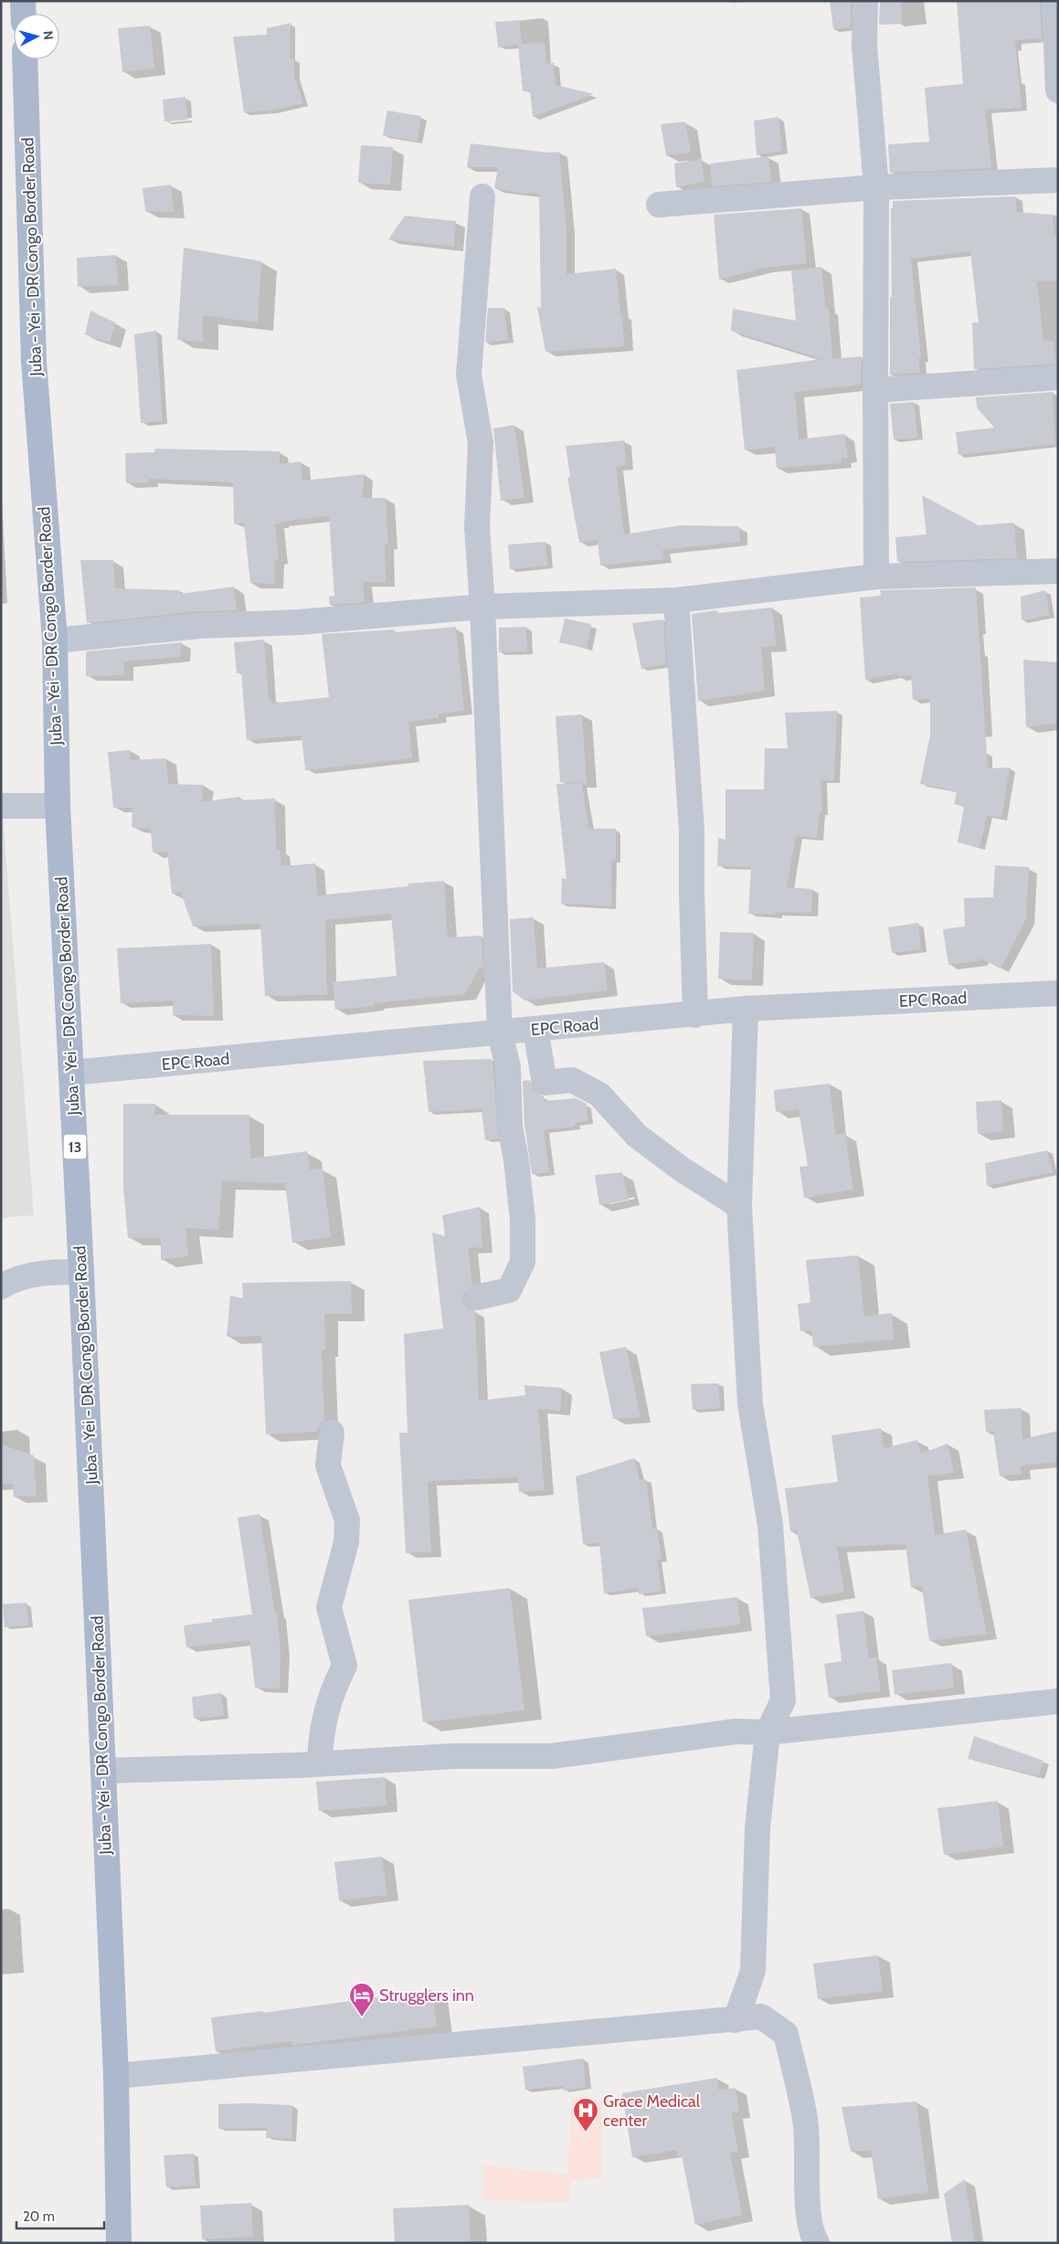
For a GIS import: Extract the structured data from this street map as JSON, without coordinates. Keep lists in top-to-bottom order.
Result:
{
  "streets": {
    "main road": ["Juba - Yei - DR Congo Border Road", "13"],
    "street": ["EPC Road"]
  },
  "crossings": [
    ["Juba - Yei - DR Congo Border Road", "EPC Road"]
  ],
  "places": {
    "hotel": ["Strugglers inn"],
    "hospital": ["Grace Medical center"]
  },
  "scale_bar": "20 m",
  "north": "right"
}
